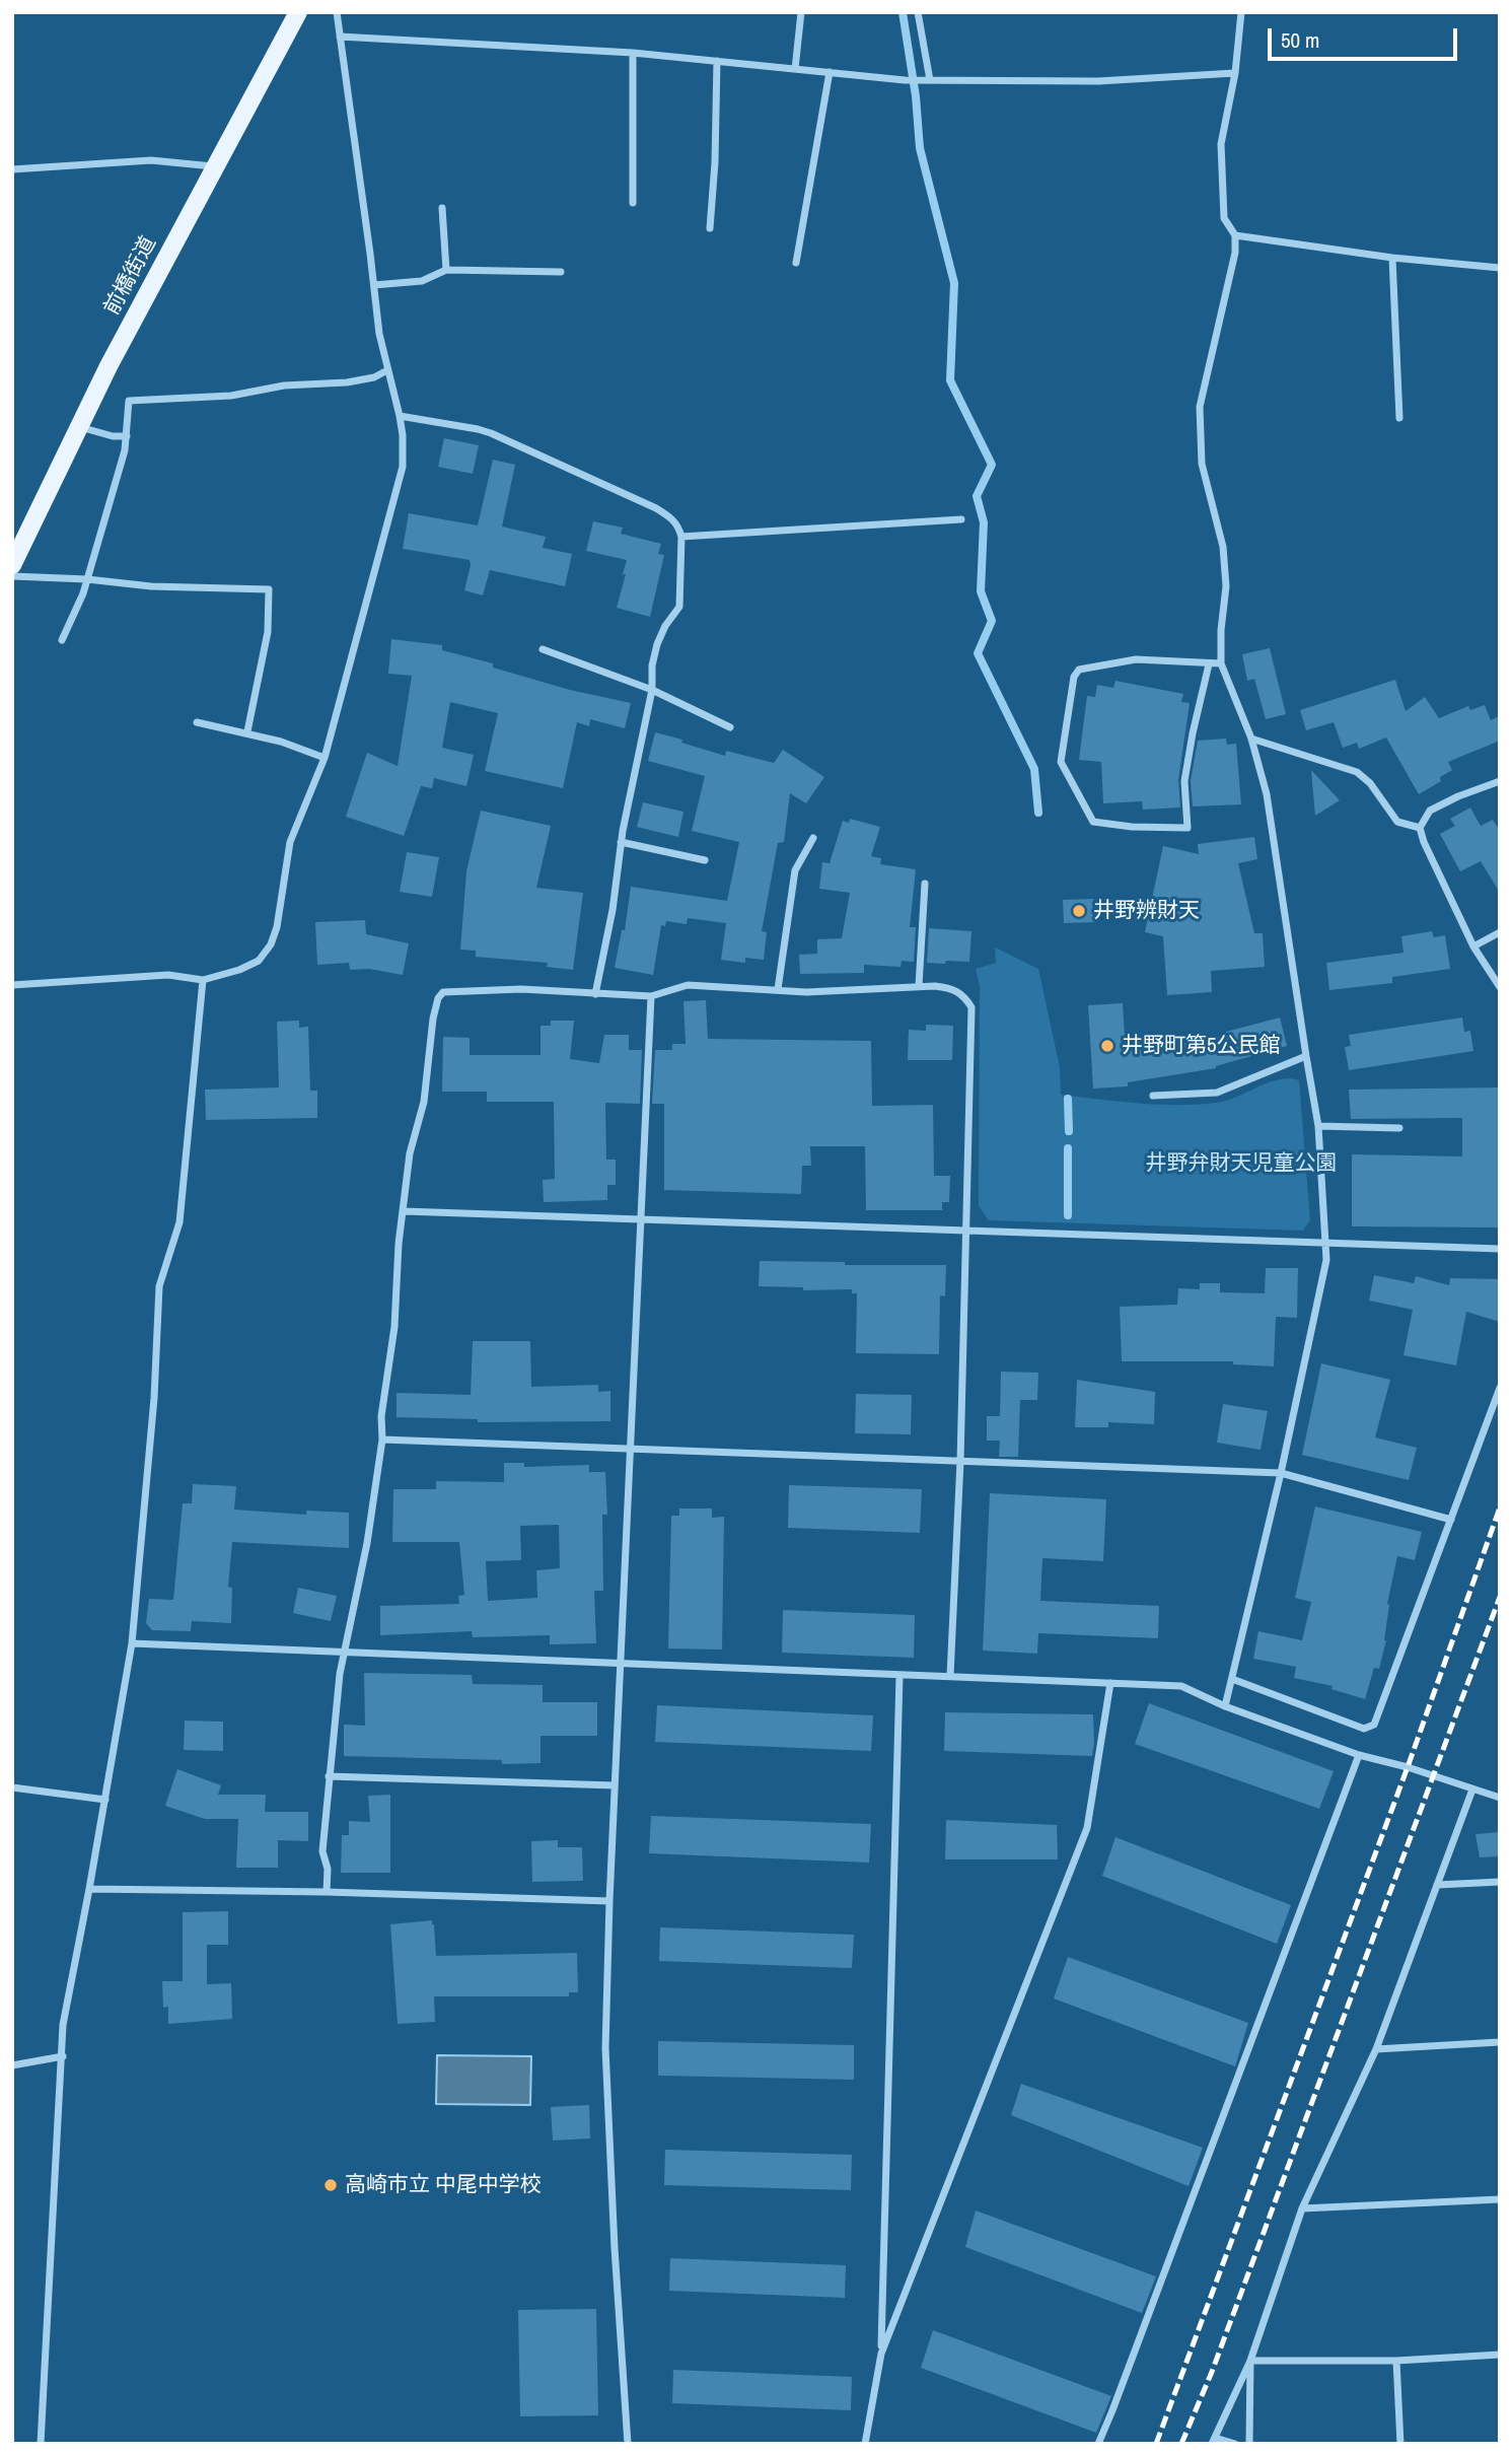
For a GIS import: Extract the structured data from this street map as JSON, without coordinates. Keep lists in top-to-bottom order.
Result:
{
  "streets": {
    "main road": ["前橋街道"]
  },
  "parks": ["井野弁財天児童公園"],
  "places": ["井野辨財天", "井野町第5公民館", "高崎市立 中尾中学校"],
  "scale_bar": "50 m"
}
